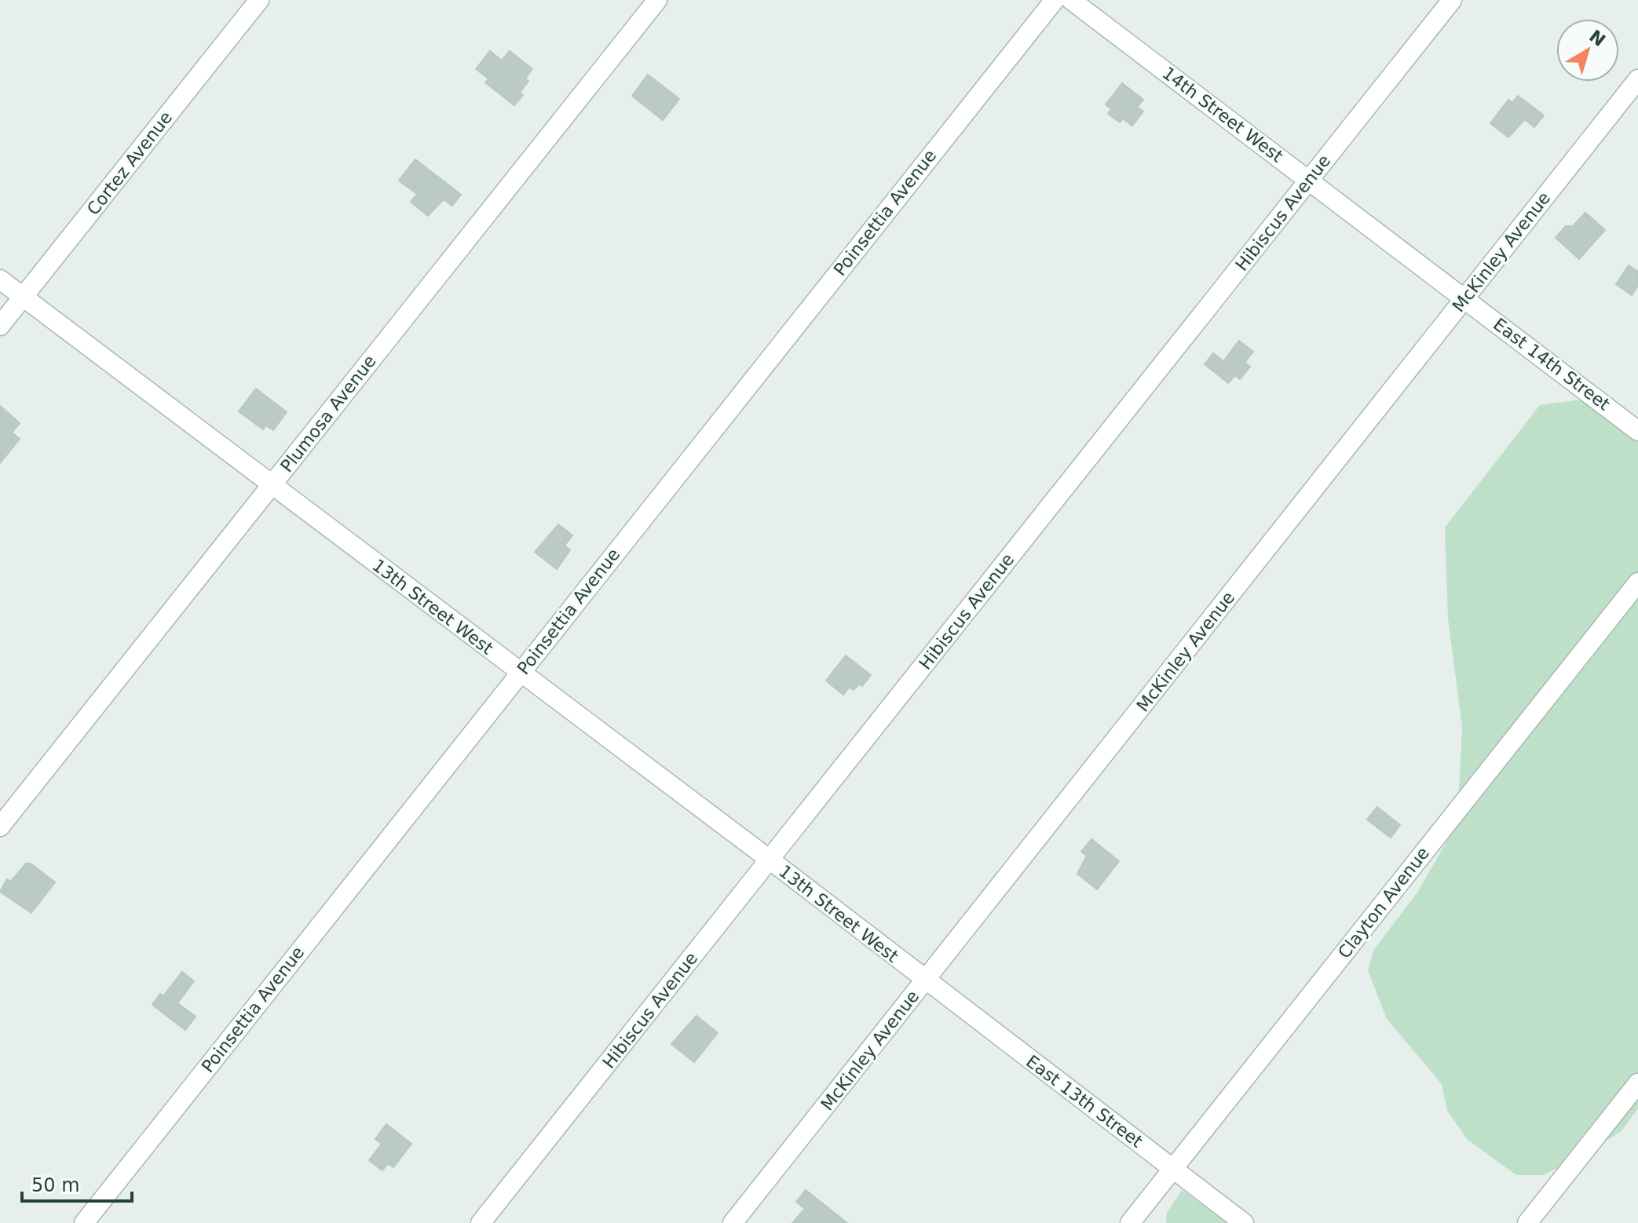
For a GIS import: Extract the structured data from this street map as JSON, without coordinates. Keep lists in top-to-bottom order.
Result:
{
  "streets": {
    "street": [
      "14th Street West",
      "Cortez Avenue",
      "Poinsettia Avenue",
      "Hibiscus Avenue",
      "McKinley Avenue",
      "East 14th Street",
      "Plumosa Avenue",
      "13th Street West",
      "Clayton Avenue",
      "East 13th Street"
    ]
  },
  "crossings": [
    ["14th Street West", "Hibiscus Avenue"],
    ["14th Street West", "McKinley Avenue"],
    ["14th Street West", "East 14th Street"],
    ["Cortez Avenue", "13th Street West"],
    ["Poinsettia Avenue", "13th Street West"],
    ["Hibiscus Avenue", "13th Street West"],
    ["McKinley Avenue", "East 14th Street"],
    ["McKinley Avenue", "13th Street West"],
    ["McKinley Avenue", "East 13th Street"],
    ["Plumosa Avenue", "13th Street West"],
    ["13th Street West", "East 13th Street"],
    ["Clayton Avenue", "East 13th Street"]
  ],
  "scale_bar": "50 m",
  "north": "top right"
}
